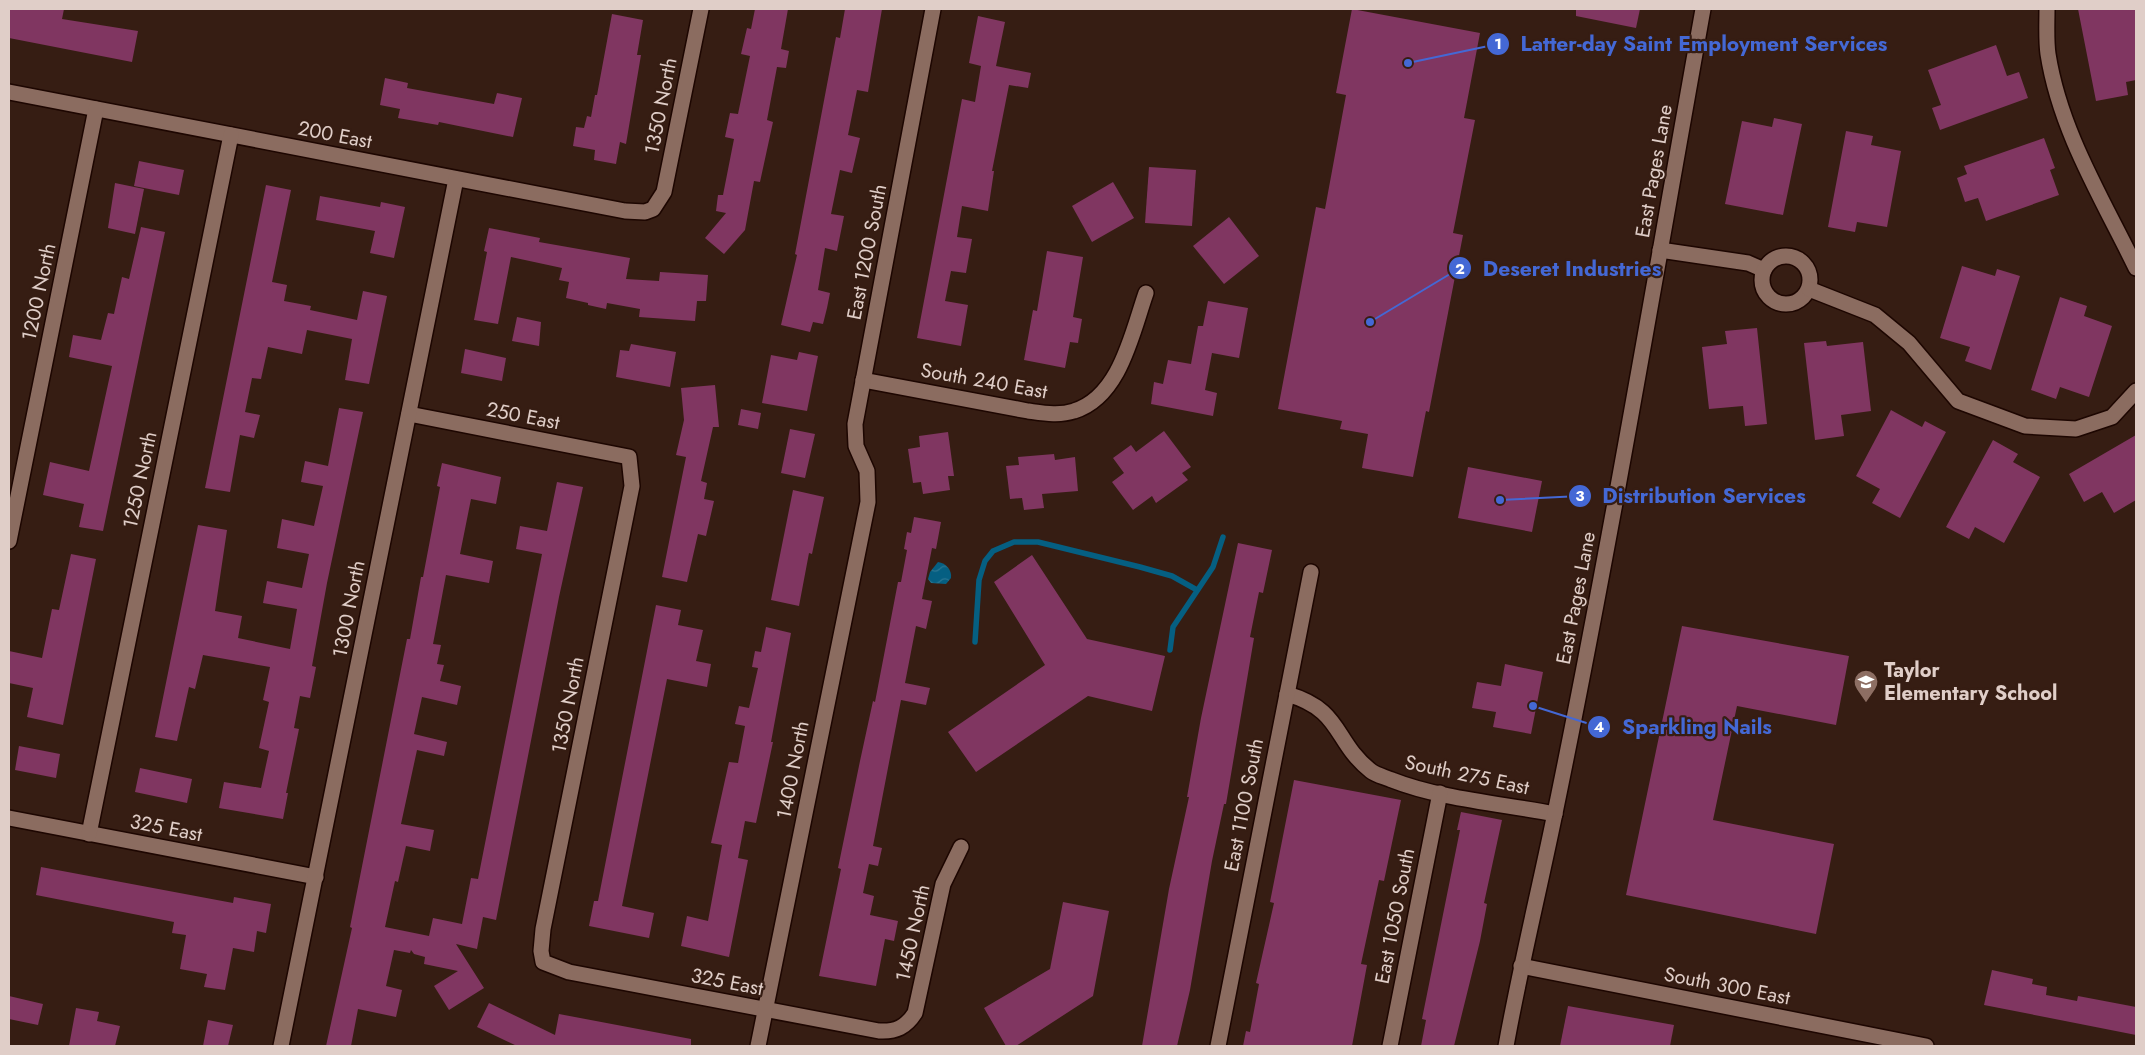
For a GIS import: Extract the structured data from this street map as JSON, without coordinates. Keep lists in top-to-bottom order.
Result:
{
  "streets": {
    "street": [
      "1350 North",
      "200 East",
      "East Pages Lane",
      "East 1200 South",
      "1200 North",
      "South 240 East",
      "250 East",
      "1250 North",
      "1300 North",
      "1400 North",
      "South 275 East",
      "East 1100 South",
      "325 East",
      "East 1050 South",
      "1450 North",
      "South 300 East"
    ]
  },
  "crossings": [
    ["1350 North", "200 East"],
    ["1350 North", "250 East"],
    ["1350 North", "325 East"],
    ["200 East", "1200 North"],
    ["200 East", "1250 North"],
    ["200 East", "1300 North"],
    ["East Pages Lane", "South 275 East"],
    ["East Pages Lane", "South 300 East"],
    ["East 1200 South", "South 240 East"],
    ["East 1200 South", "1400 North"],
    ["250 East", "1300 North"],
    ["1250 North", "325 East"],
    ["1300 North", "325 East"],
    ["1400 North", "325 East"],
    ["South 275 East", "East 1100 South"],
    ["South 275 East", "East 1050 South"],
    ["325 East", "1450 North"]
  ],
  "places": {
    "other": [
      "Latter-day Saint Employment Services",
      "Deseret Industries",
      "Distribution Services",
      "Sparkling Nails"
    ],
    "school or university": ["Taylor Elementary School"]
  }
}
